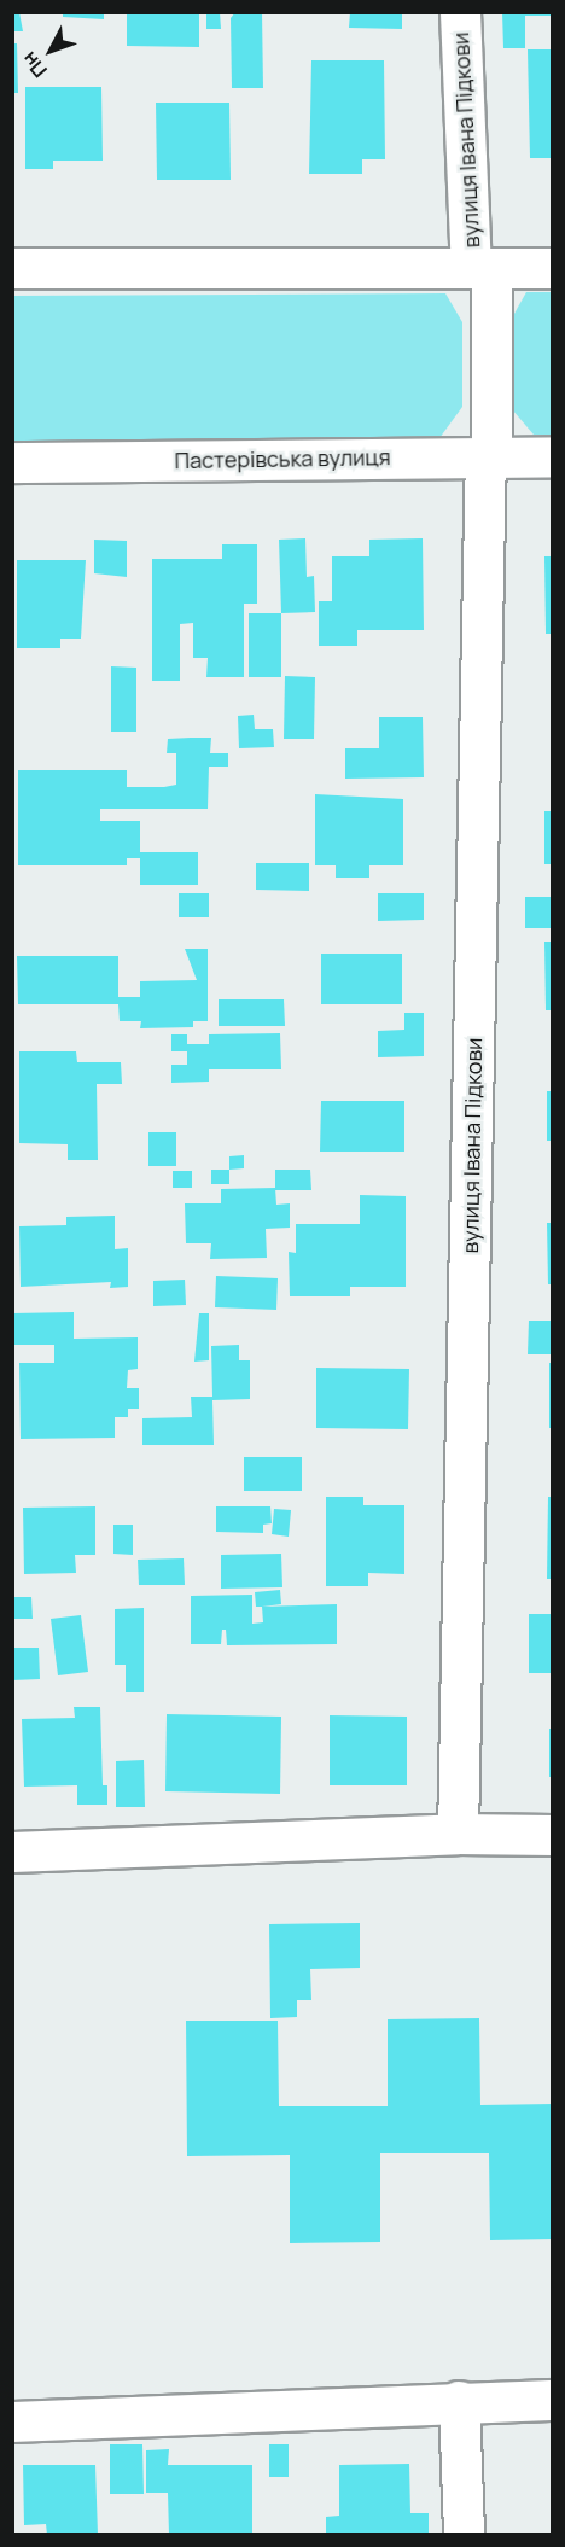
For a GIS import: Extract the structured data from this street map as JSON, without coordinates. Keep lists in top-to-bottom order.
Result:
{
  "streets": {
    "street": ["вулиця Івана Підкови", "Пастерівська вулиця"]
  },
  "crossings": [
    ["вулиця Івана Підкови", "Пастерівська вулиця"]
  ],
  "north": "bottom left"
}
